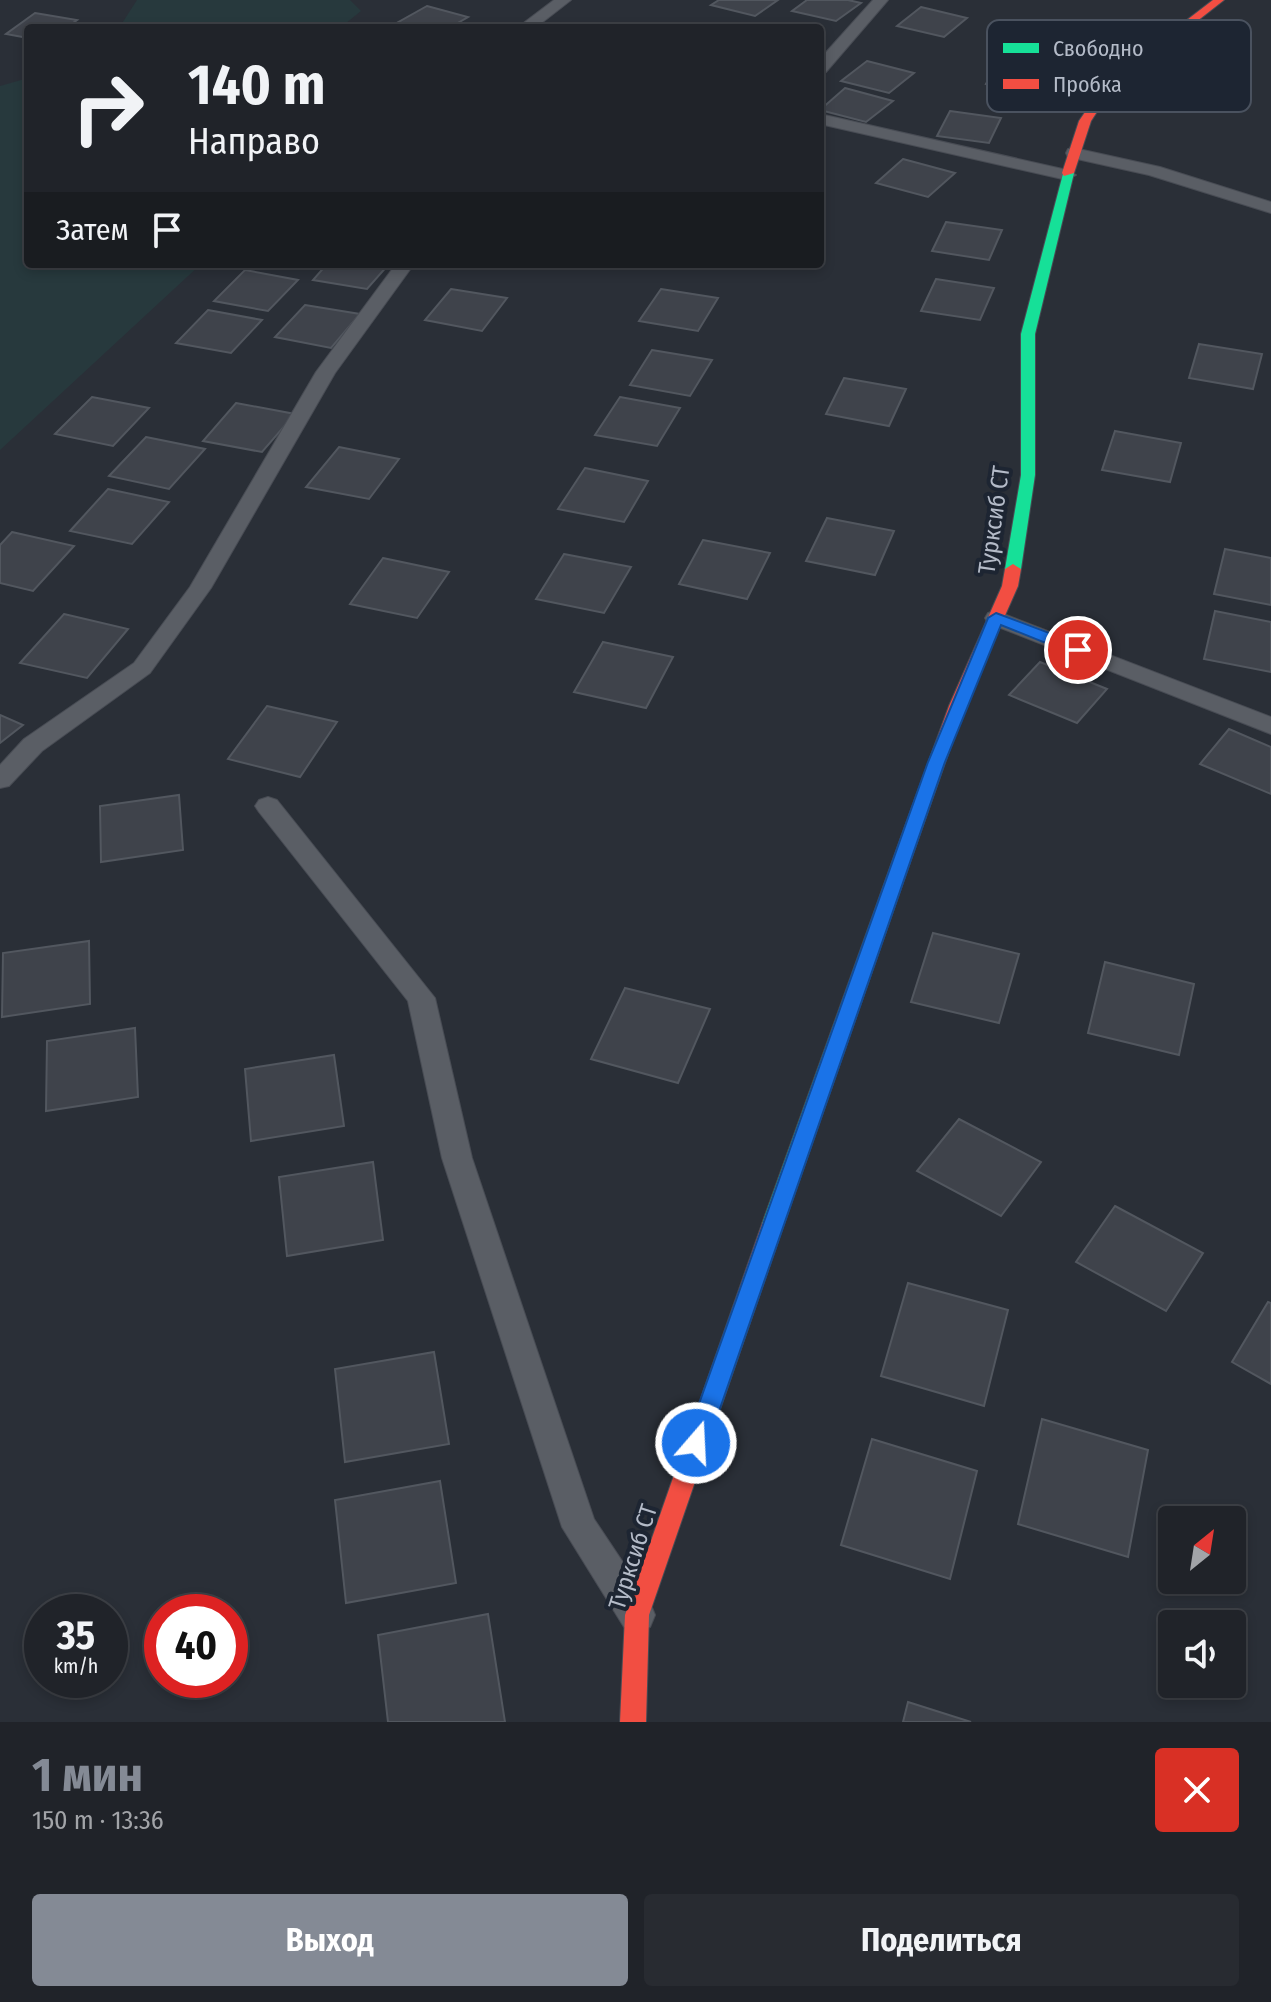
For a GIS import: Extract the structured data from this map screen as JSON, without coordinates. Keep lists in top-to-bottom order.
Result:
{
  "streets": {
    "street": ["Турксиб СТ"]
  },
  "legend": ["Свободно", "Пробка"],
  "north": "top right",
  "page": {
    "turn": ["140 m", "Направо"],
    "then": "Затем",
    "speed": "35 km/h",
    "limit": "40",
    "heading": ["1 мин", "150 m · 13:36"],
    "buttons": ["Выход", "Поделиться"]
  }
}
